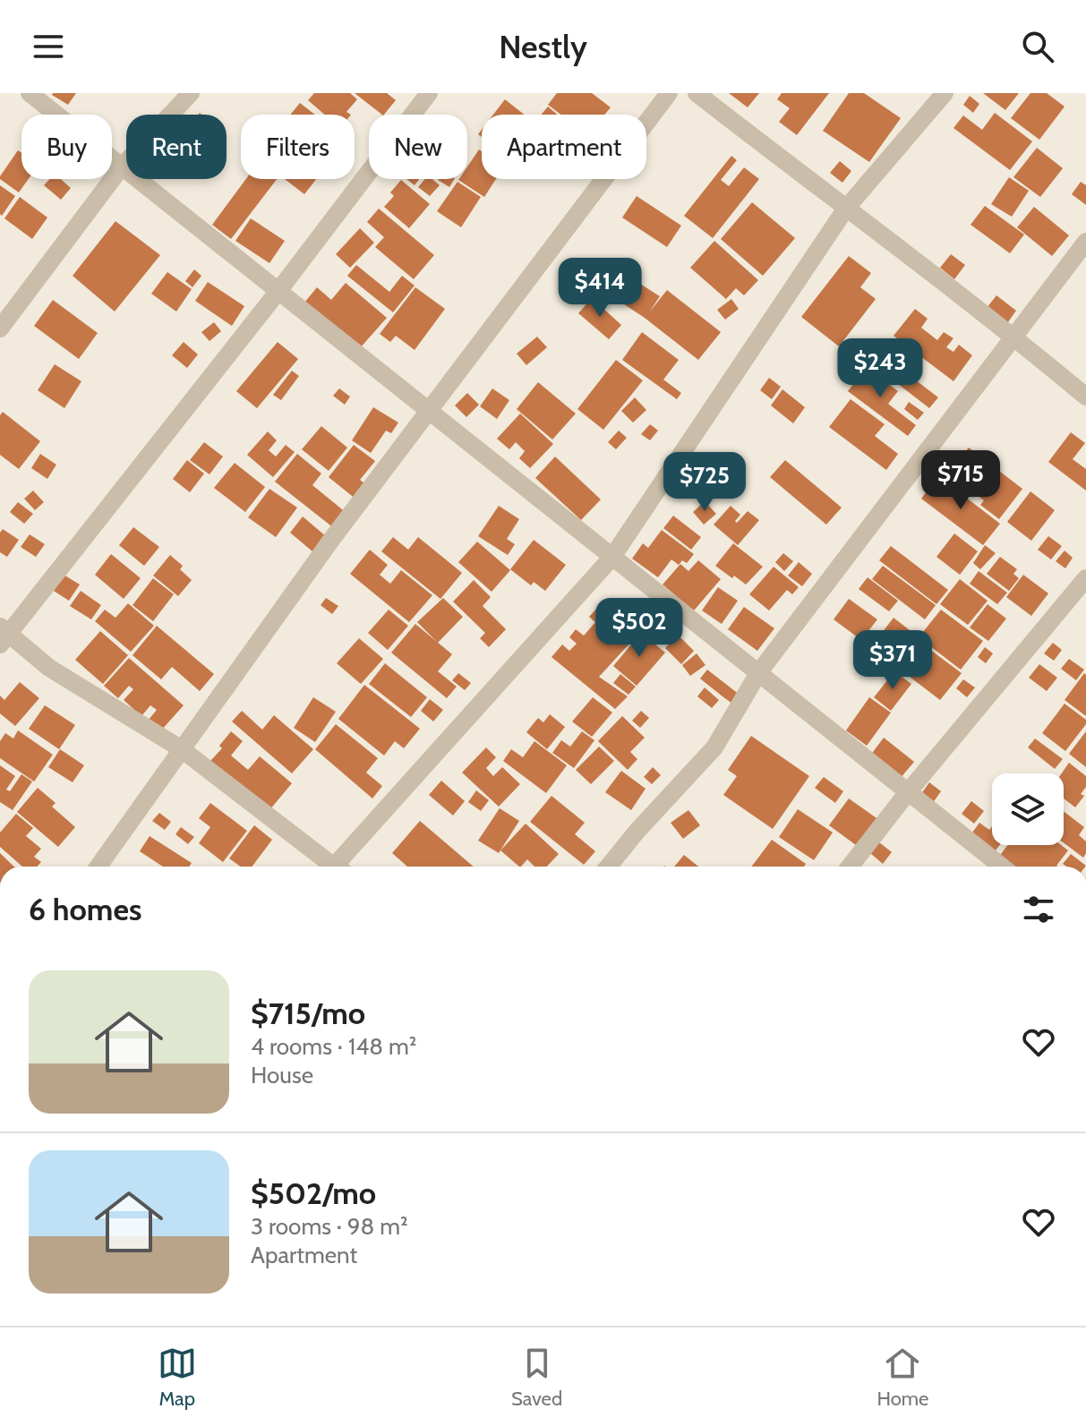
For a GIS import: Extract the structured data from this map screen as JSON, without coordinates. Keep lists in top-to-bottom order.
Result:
{
  "page": {
    "header": "Nestly",
    "chip": [
      "Buy",
      "Rent",
      "Filters",
      "New",
      "Apartment"
    ],
    "price": [
      "$414",
      "$243",
      "$715",
      "$725",
      "$502",
      "$371"
    ],
    "heading": "6 homes",
    "list": [
      {
        "name": "$715/mo",
        "note": "4 rooms · 148 m² · House"
      },
      {
        "name": "$502/mo",
        "note": "3 rooms · 98 m² · Apartment"
      }
    ],
    "tabs": ["Map", "Saved", "Home"]
  }
}
